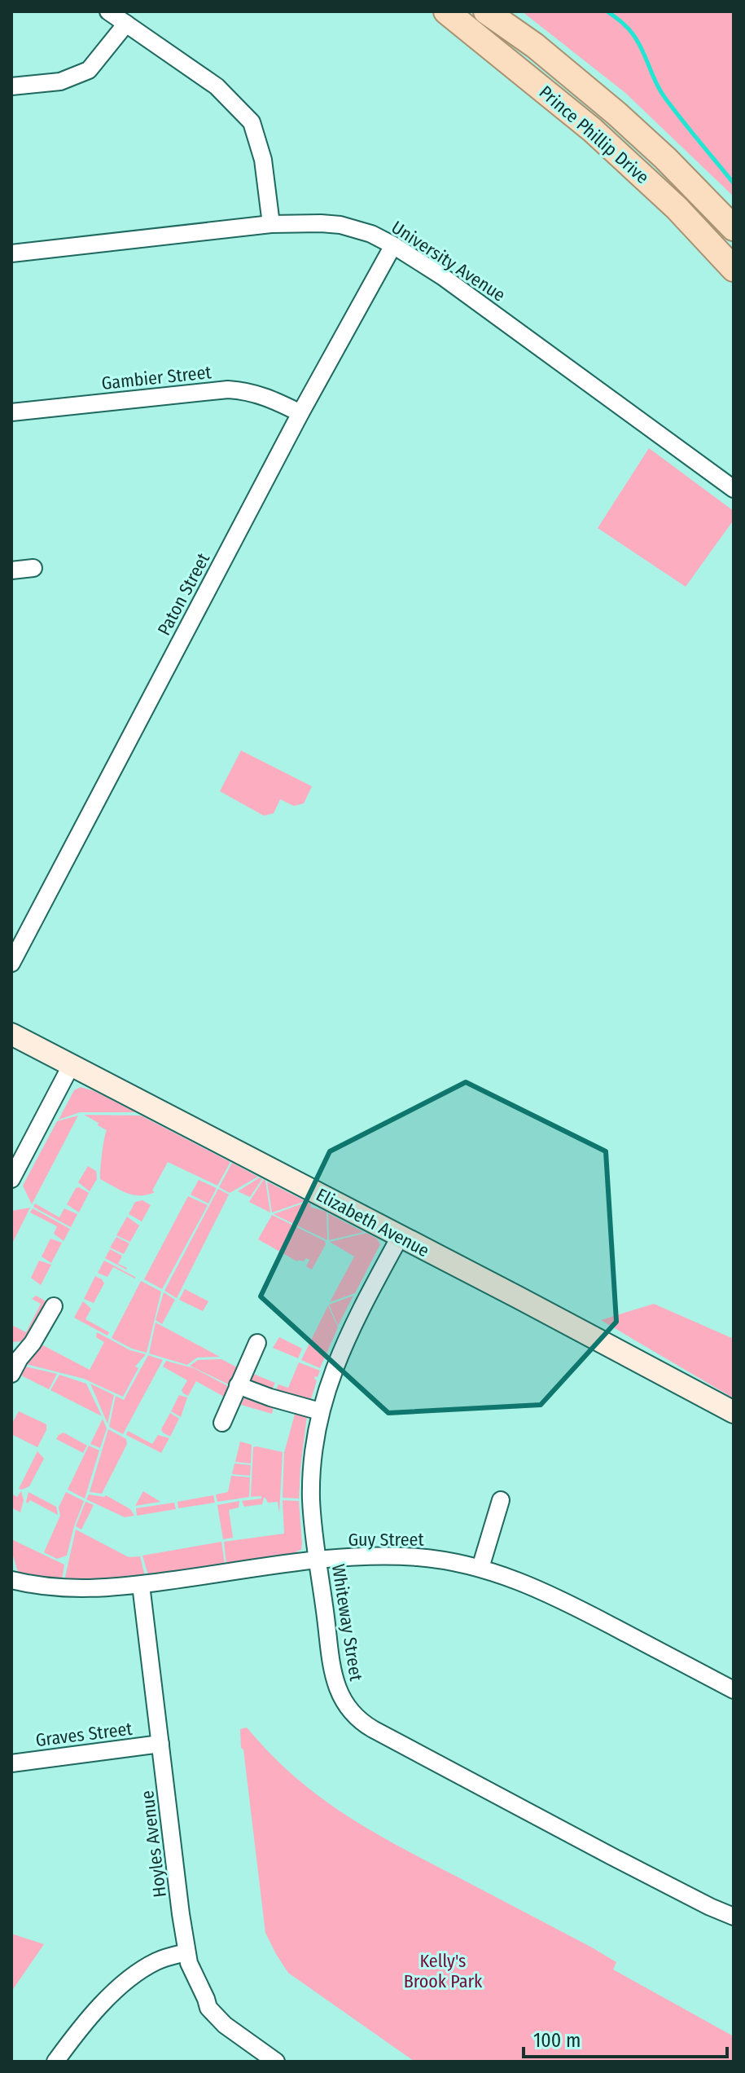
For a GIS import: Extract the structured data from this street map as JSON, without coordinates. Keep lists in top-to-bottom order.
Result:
{
  "streets": {
    "main road": ["Prince Phillip Drive", "Elizabeth Avenue"],
    "street": [
      "University Avenue",
      "Gambier Street",
      "Paton Street",
      "Guy Street",
      "Whiteway Street",
      "Graves Street",
      "Hoyles Avenue"
    ]
  },
  "crossings": [
    ["University Avenue", "Paton Street"],
    ["Gambier Street", "Paton Street"],
    ["Elizabeth Avenue", "Whiteway Street"],
    ["Guy Street", "Whiteway Street"],
    ["Guy Street", "Hoyles Avenue"],
    ["Graves Street", "Hoyles Avenue"]
  ],
  "parks": ["Kelly's Brook Park"],
  "scale_bar": "100 m"
}
